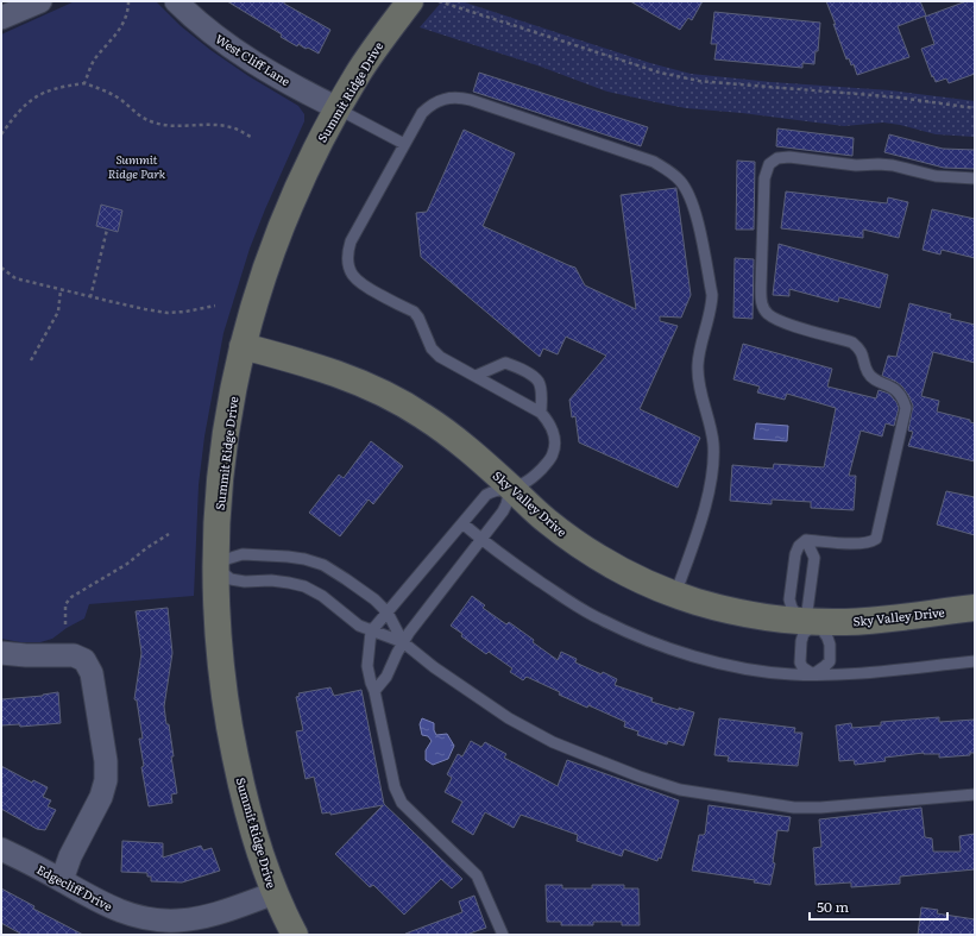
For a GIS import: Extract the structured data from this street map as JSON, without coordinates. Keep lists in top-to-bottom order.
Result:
{
  "streets": {
    "street": [
      "West Cliff Lane",
      "Summit Ridge Drive",
      "Sky Valley Drive",
      "Edgecliff Drive"
    ]
  },
  "crossings": [
    ["West Cliff Lane", "Summit Ridge Drive"],
    ["Summit Ridge Drive", "Sky Valley Drive"],
    ["Summit Ridge Drive", "Edgecliff Drive"]
  ],
  "parks": ["Summit Ridge Park"],
  "scale_bar": "50 m"
}
